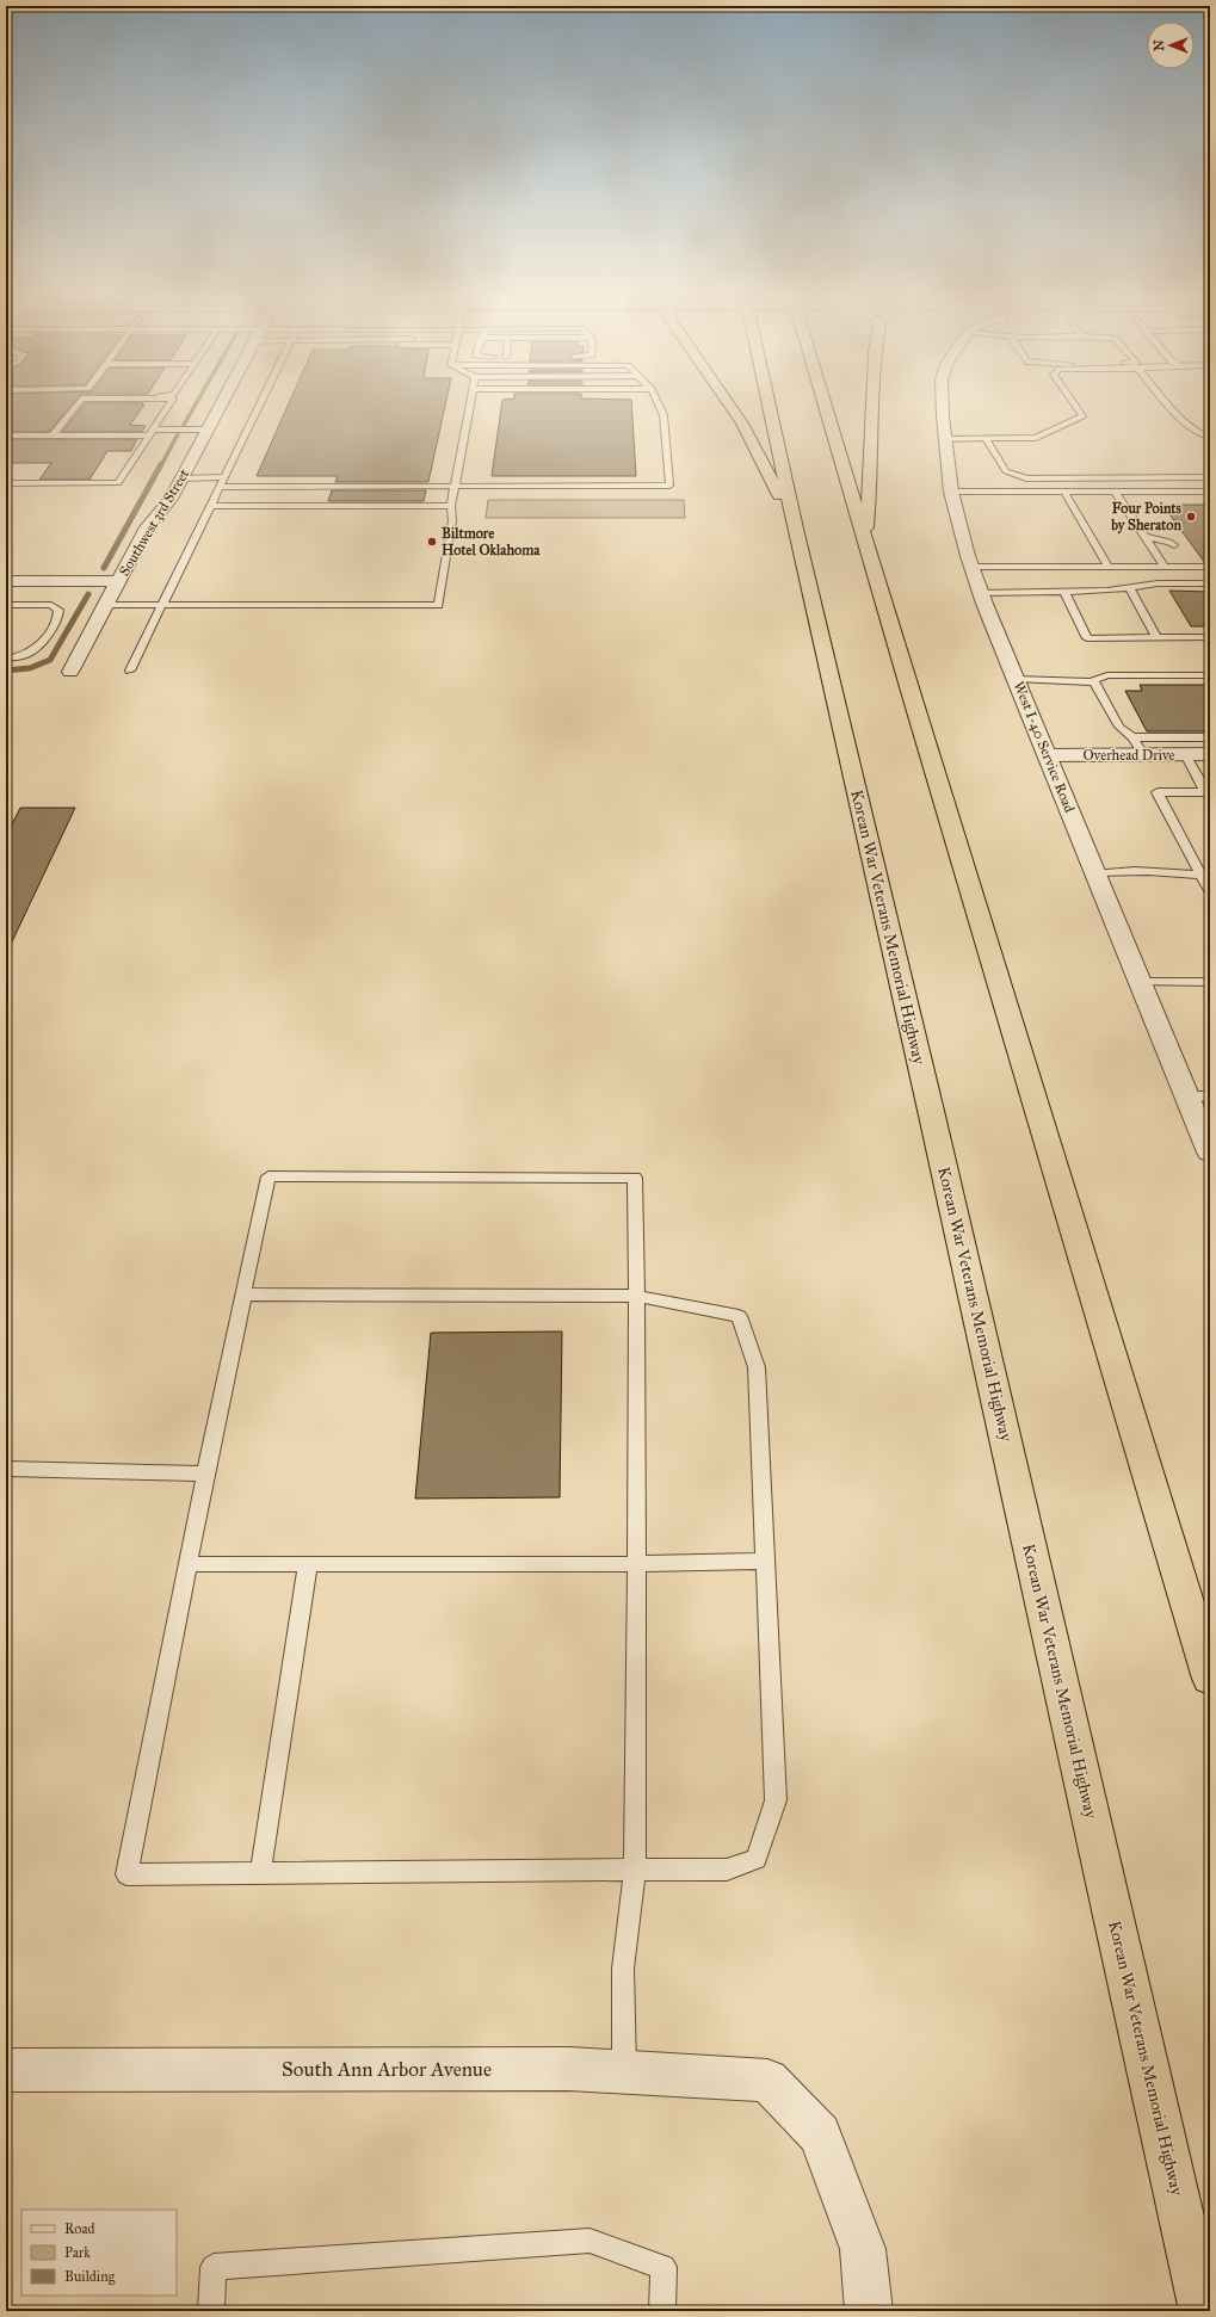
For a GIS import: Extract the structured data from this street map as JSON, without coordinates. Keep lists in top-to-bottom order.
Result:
{
  "streets": {
    "highway": ["Korean War Veterans Memorial Highway"],
    "street": [
      "Southwest 3rd Street",
      "West I-40 Service Road",
      "Overhead Drive",
      "South Ann Arbor Avenue"
    ]
  },
  "crossings": [
    ["West I-40 Service Road", "Overhead Drive"]
  ],
  "places": ["Four Points by Sheraton", "Biltmore Hotel Oklahoma"],
  "legend": ["Road", "Park", "Building"],
  "north": "left"
}
